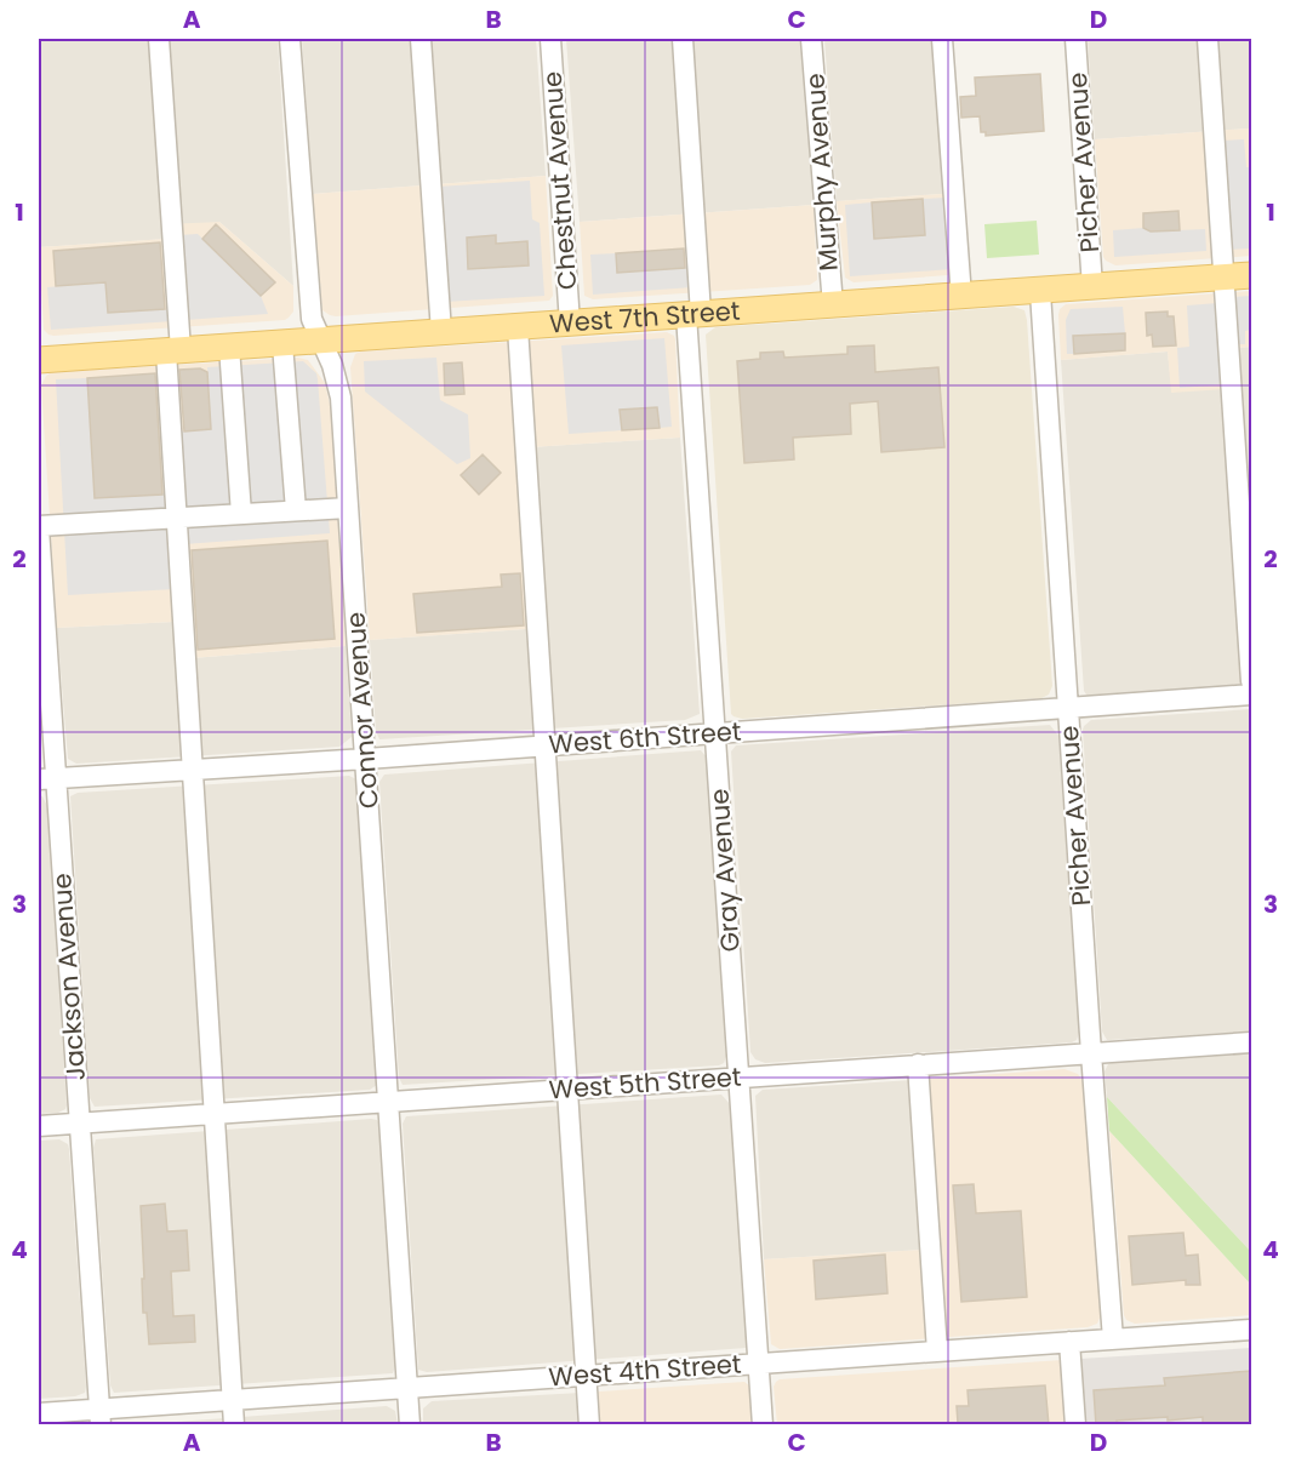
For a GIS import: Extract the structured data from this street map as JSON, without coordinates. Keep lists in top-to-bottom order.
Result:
{
  "streets": {
    "main road": ["West 7th Street"],
    "street": [
      "Picher Avenue",
      "Murphy Avenue",
      "Chestnut Avenue",
      "Connor Avenue",
      "West 6th Street",
      "Gray Avenue",
      "Jackson Avenue",
      "West 5th Street",
      "West 4th Street"
    ]
  },
  "crossings": [
    ["Picher Avenue", "West 7th Street"],
    ["Picher Avenue", "West 6th Street"],
    ["Picher Avenue", "West 5th Street"],
    ["Picher Avenue", "West 4th Street"],
    ["Murphy Avenue", "West 7th Street"],
    ["Chestnut Avenue", "West 7th Street"],
    ["West 7th Street", "Connor Avenue"],
    ["West 7th Street", "Gray Avenue"],
    ["Connor Avenue", "West 6th Street"],
    ["Connor Avenue", "West 5th Street"],
    ["Connor Avenue", "West 4th Street"],
    ["West 6th Street", "Gray Avenue"],
    ["West 6th Street", "Jackson Avenue"],
    ["Gray Avenue", "West 5th Street"],
    ["Gray Avenue", "West 4th Street"],
    ["Jackson Avenue", "West 5th Street"],
    ["Jackson Avenue", "West 4th Street"]
  ],
  "grid": {
    "columns": [
      "A",
      "B",
      "C",
      "D"
    ],
    "rows": [
      "1",
      "2",
      "3",
      "4"
    ]
  }
}
